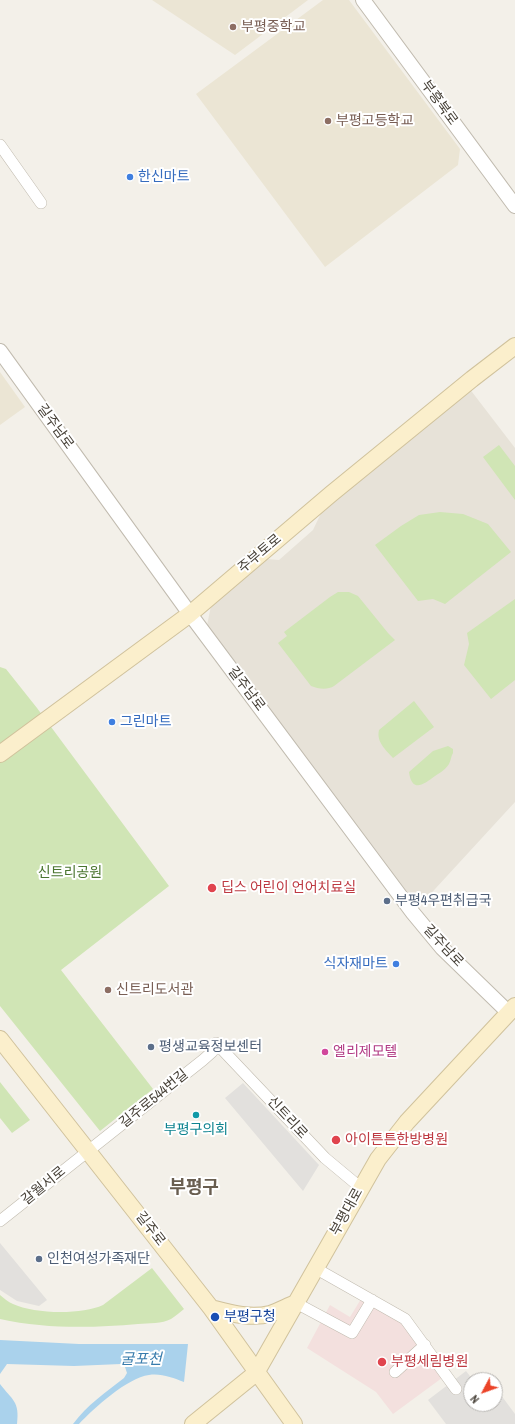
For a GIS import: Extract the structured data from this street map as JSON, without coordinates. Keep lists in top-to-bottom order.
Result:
{
  "streets": {
    "main road": ["주부토로", "부평대로", "길주로"],
    "street": [
      "부흥북로",
      "길주남로",
      "길주로544번길",
      "신트리로",
      "갈월서로"
    ]
  },
  "crossings": [
    ["길주남로", "주부토로"],
    ["길주남로", "부평대로"],
    ["길주로544번길", "신트리로"],
    ["길주로544번길", "갈월서로"],
    ["길주로544번길", "길주로"],
    ["신트리로", "부평대로"],
    ["갈월서로", "길주로"],
    ["부평대로", "길주로"]
  ],
  "districts": ["부평구"],
  "water": ["굴포천"],
  "parks": ["신트리공원"],
  "places": [
    "부평중학교",
    "부평고등학교",
    "한신마트",
    "그린마트",
    "딥스 어린이 언어치료실",
    "부평4우편취급국",
    "식자재마트",
    "신트리도서관",
    "평생교육정보센터",
    "엘리제모텔",
    "부평구의회",
    "아이튼튼한방병원",
    "인천여성가족재단",
    "부평구청",
    "부평세림병원"
  ],
  "north": "bottom left"
}
